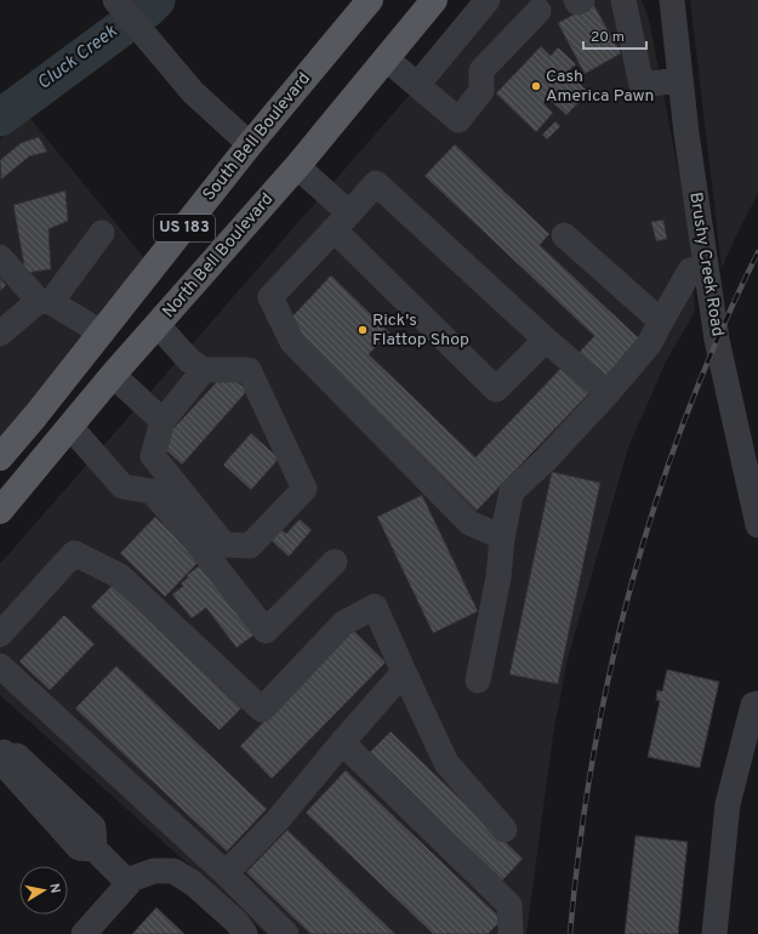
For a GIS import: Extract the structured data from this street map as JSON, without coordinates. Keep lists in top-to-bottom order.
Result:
{
  "streets": {
    "main road": ["South Bell Boulevard", "US 183", "North Bell Boulevard"],
    "street": ["Brushy Creek Road"]
  },
  "water": ["Cluck Creek"],
  "places": ["Cash America Pawn", "Rick's Flattop Shop"],
  "scale_bar": "20 m",
  "north": "right"
}
